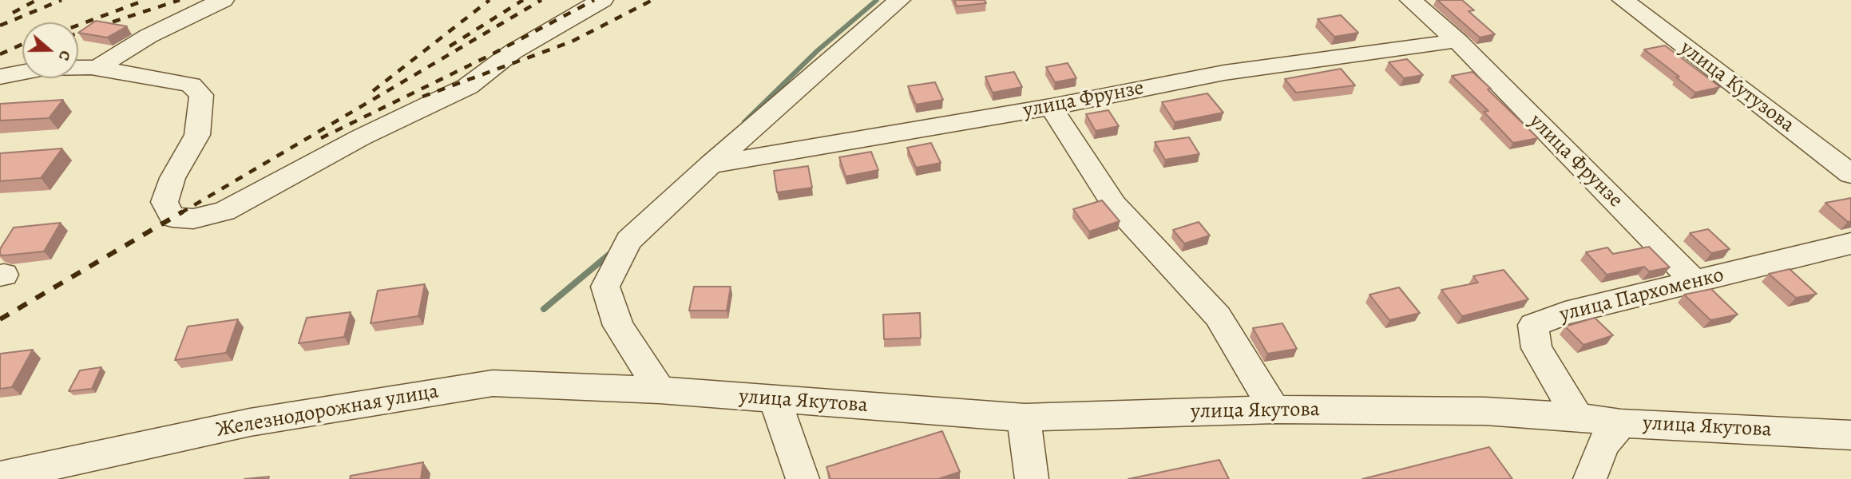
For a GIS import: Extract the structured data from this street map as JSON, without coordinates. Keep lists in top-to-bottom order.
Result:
{
  "streets": {
    "street": [
      "улица Кутузова",
      "улица Фрунзе",
      "улица Пархоменко",
      "улица Якутова",
      "Железнодорожная улица"
    ]
  },
  "crossings": [
    ["улица Фрунзе", "улица Пархоменко"],
    ["улица Пархоменко", "улица Якутова"],
    ["улица Якутова", "Железнодорожная улица"]
  ],
  "north": "right"
}
